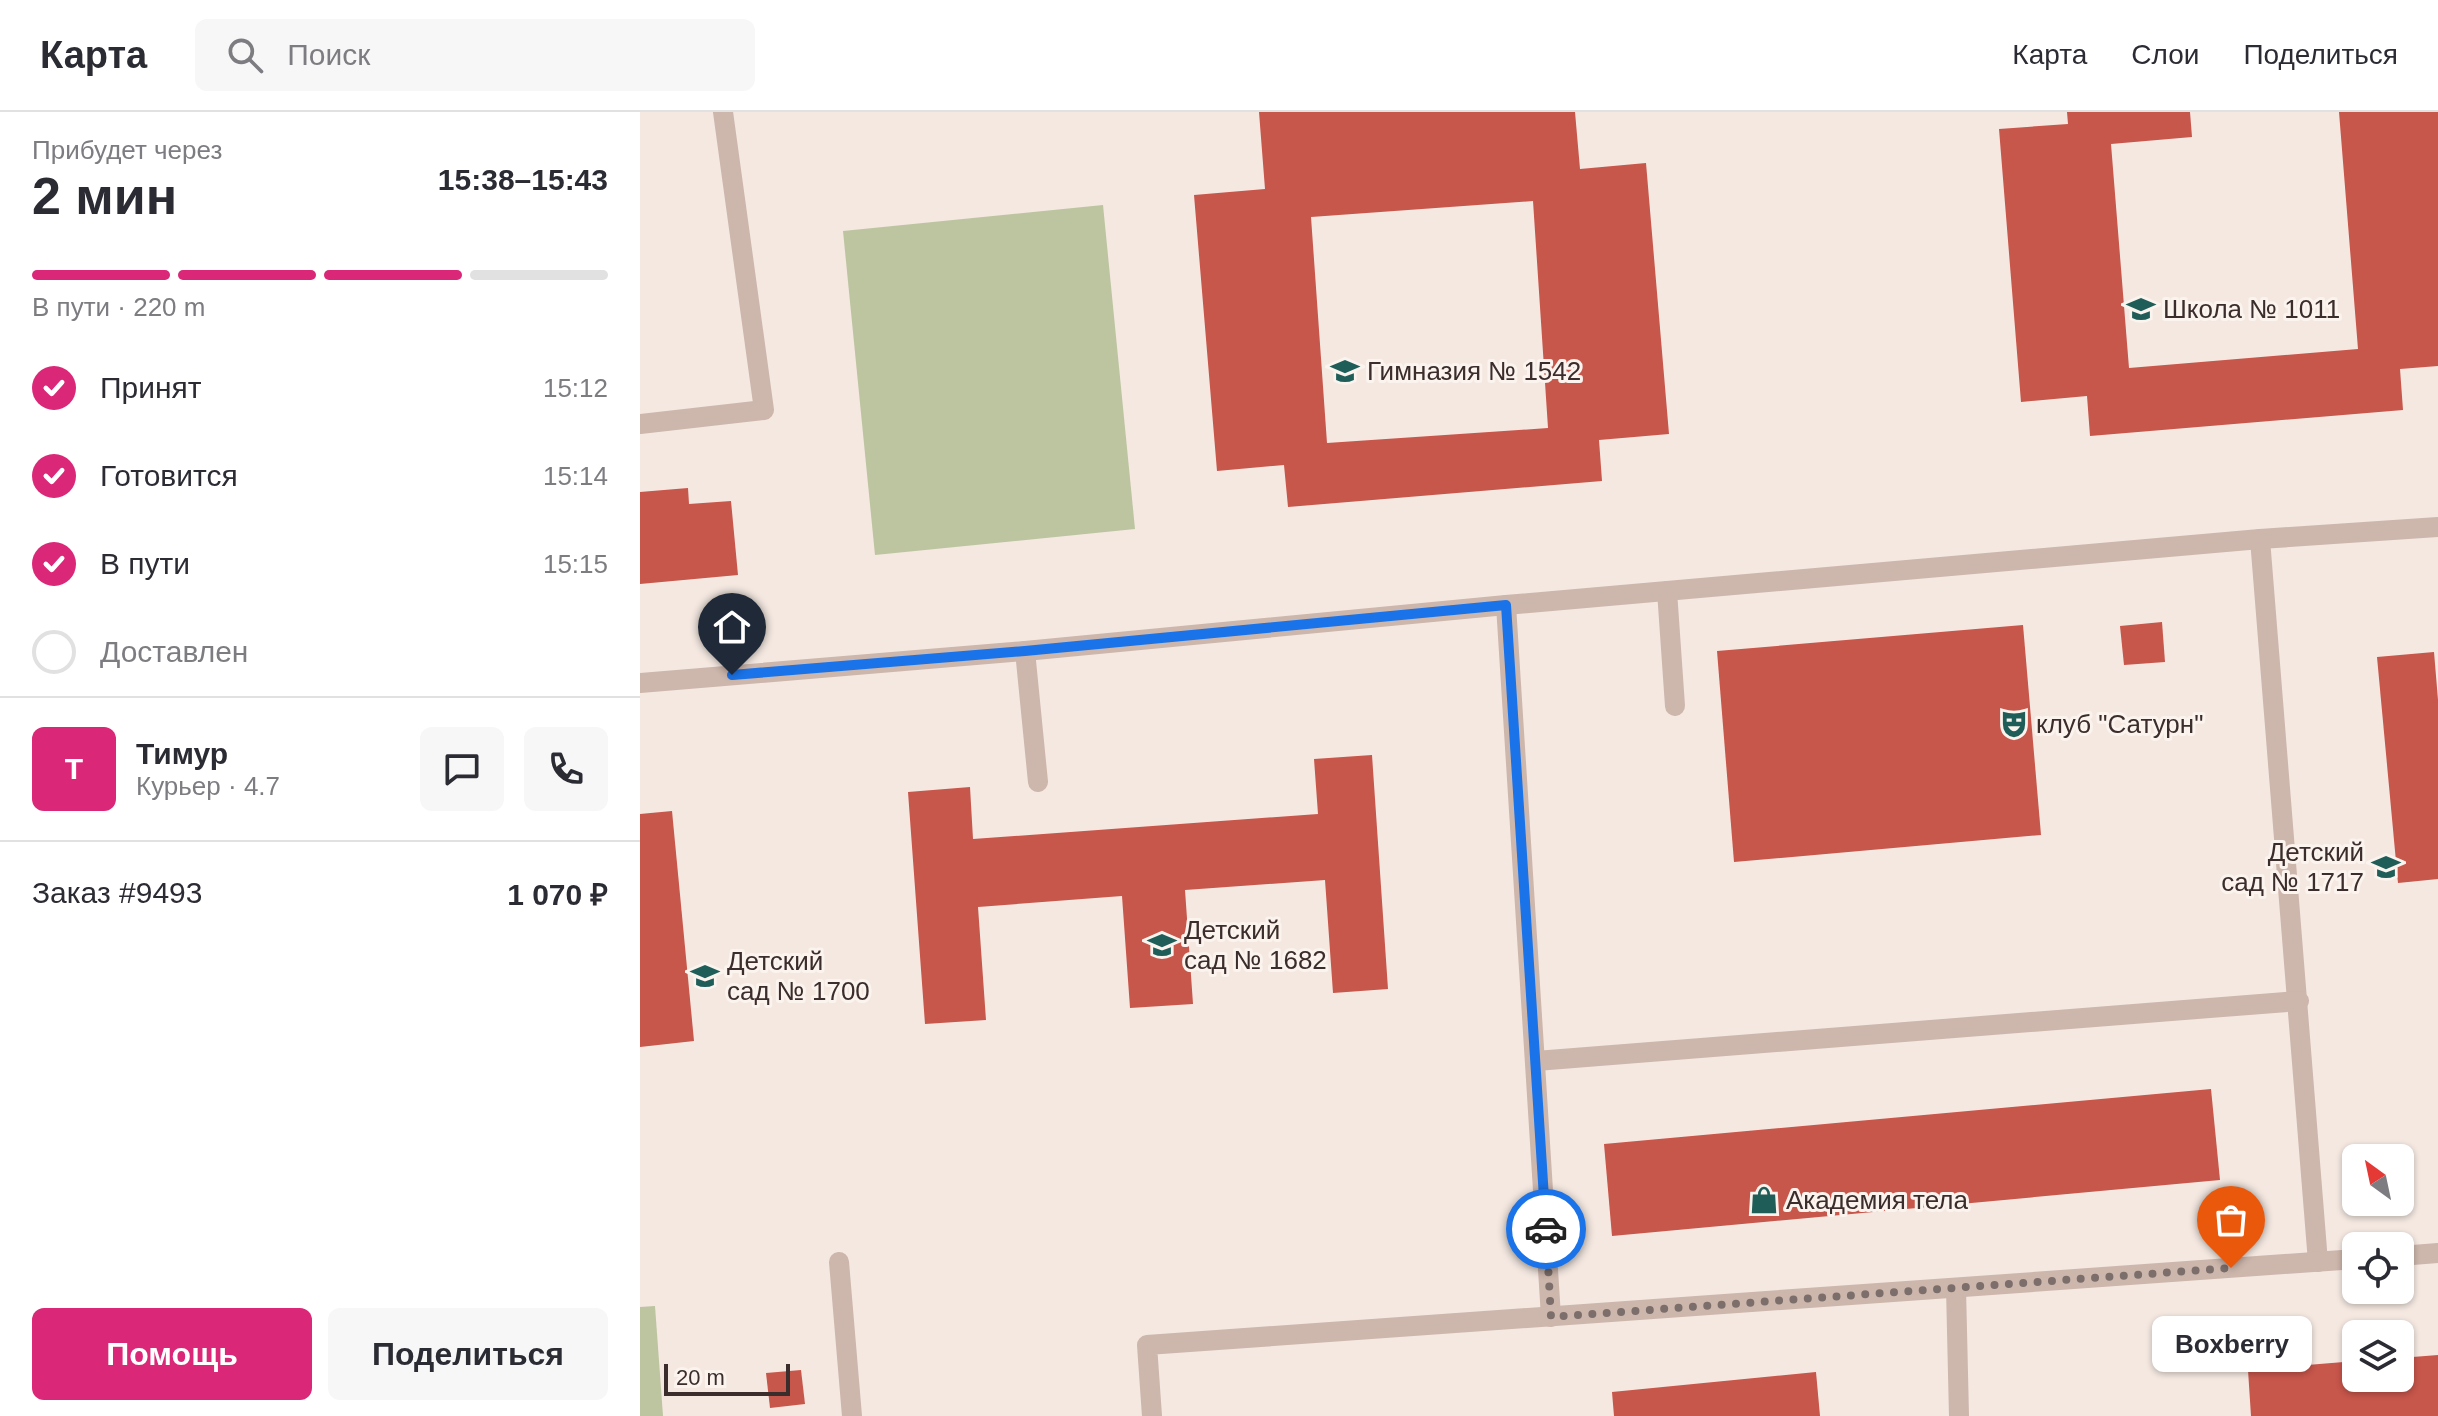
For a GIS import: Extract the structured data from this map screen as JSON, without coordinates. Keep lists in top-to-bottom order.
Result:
{
  "places": {
    "school or university": [
      "Школа № 1011",
      "Гимназия № 1542",
      "Детский сад № 1717",
      "Детский сад № 1682",
      "Детский сад № 1700"
    ],
    "theatre": ["клуб \"Сатурн\""],
    "shop": ["Академия тела"],
    "other": ["Boxberry"]
  },
  "scale_bar": "20 m",
  "north": "top left",
  "page": {
    "header": "Карта",
    "search": "Поиск",
    "nav": ["Карта", "Слои", "Поделиться"],
    "heading": ["2 мин", "Прибудет через", "15:38–15:43"],
    "panel": [
      "Тимур",
      "Курьер · 4.7",
      "Заказ #9493",
      "1 070 ₽"
    ],
    "bar": "В пути · 220 m",
    "list": [
      ["Принят", "15:12"],
      ["Готовится", "15:14"],
      ["В пути", "15:15"],
      "Доставлен"
    ],
    "round": "Т",
    "buttons": ["Помощь", "Поделиться"],
    "bubble": "Boxberry",
    "scale": "20 m"
  }
}
